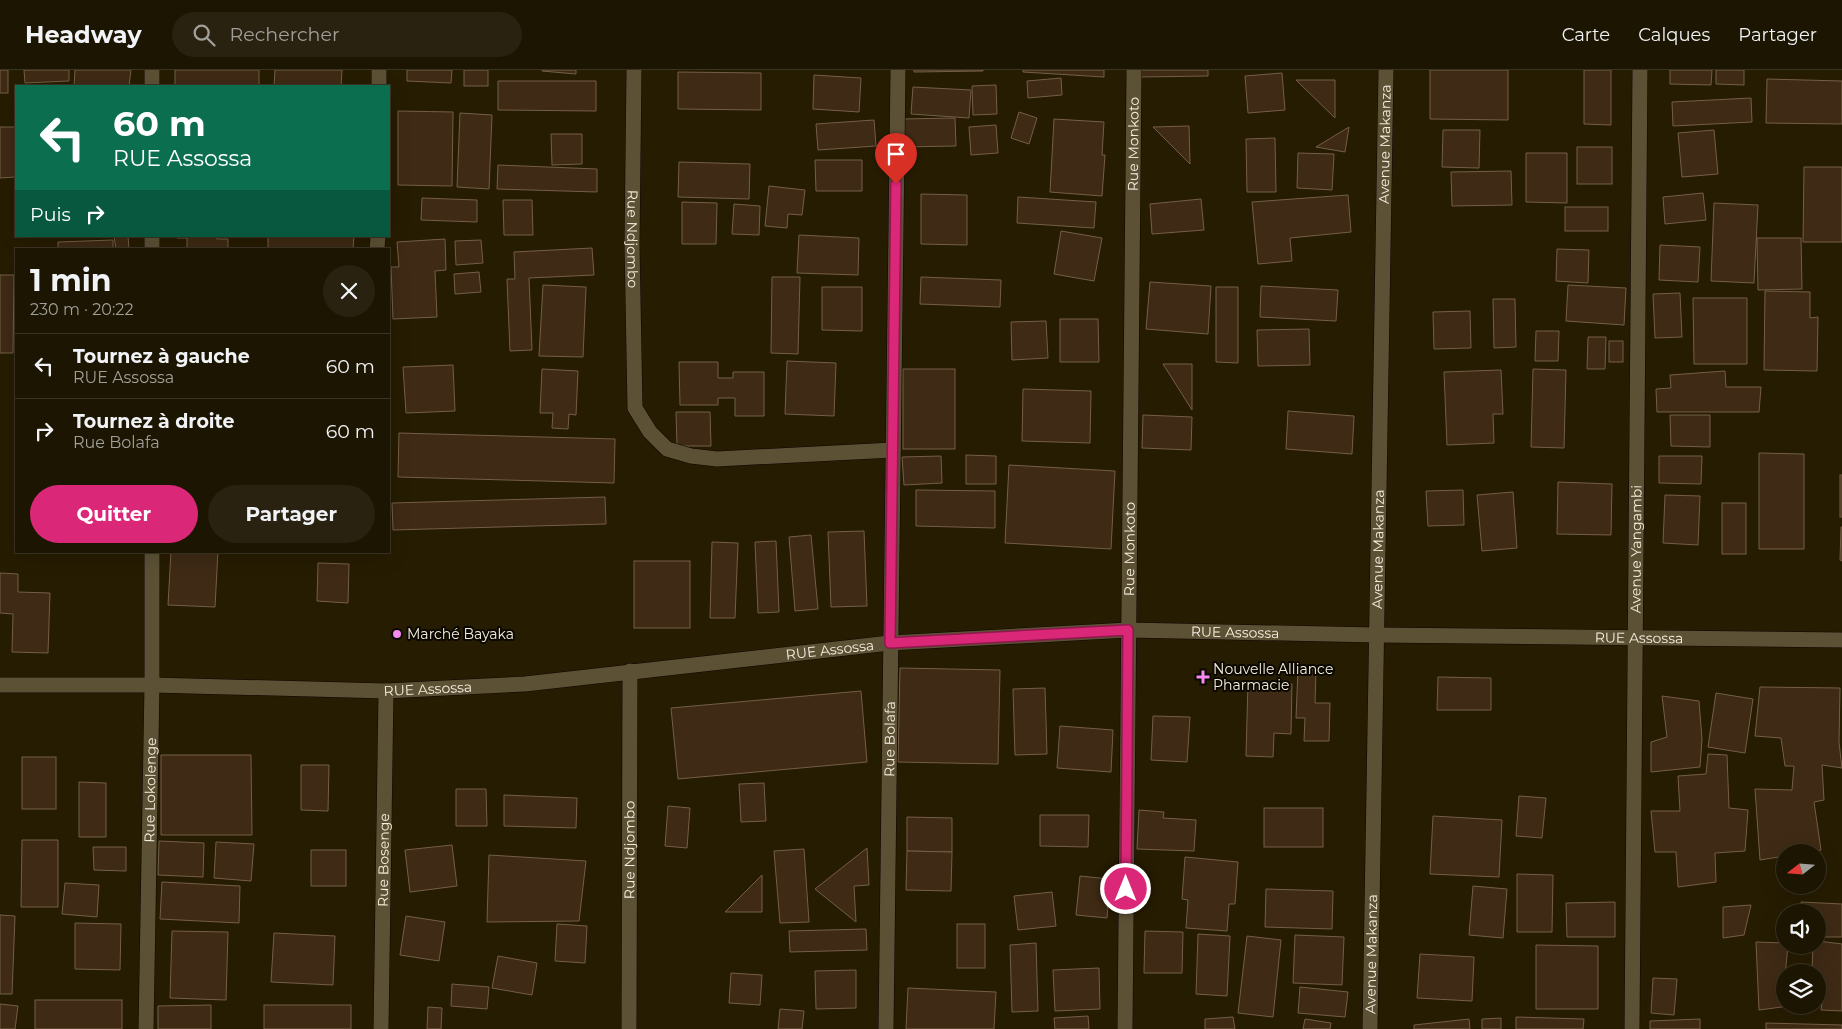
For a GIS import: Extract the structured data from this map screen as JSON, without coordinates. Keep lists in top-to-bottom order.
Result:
{
  "streets": {
    "street": [
      "Rue Monkoto",
      "Avenue Makanza",
      "Rue Ndjombo",
      "Avenue Yangambi",
      "RUE Assossa",
      "Rue Bolafa",
      "Rue Lokolenge",
      "Rue Bosenge"
    ]
  },
  "crossings": [
    ["Rue Monkoto", "RUE Assossa"],
    ["Avenue Makanza", "RUE Assossa"],
    ["Rue Ndjombo", "RUE Assossa"],
    ["Rue Ndjombo", "Rue Bolafa"],
    ["Avenue Yangambi", "RUE Assossa"],
    ["RUE Assossa", "Rue Bolafa"],
    ["RUE Assossa", "Rue Lokolenge"],
    ["RUE Assossa", "Rue Bosenge"]
  ],
  "places": {
    "other": ["Marché Bayaka"],
    "health": ["Nouvelle Alliance Pharmacie"]
  },
  "north": "left",
  "page": {
    "header": "Headway",
    "search": "Rechercher",
    "nav": ["Carte", "Calques", "Partager"],
    "turn": ["60 m", "RUE Assossa"],
    "then": "Puis",
    "heading": ["1 min", "230 m · 20:22"],
    "list": [
      {
        "name": "Tournez à gauche",
        "note": "RUE Assossa",
        "value": "60 m"
      },
      {
        "name": "Tournez à droite",
        "note": "Rue Bolafa",
        "value": "60 m"
      }
    ],
    "buttons": ["Quitter", "Partager"]
  }
}
